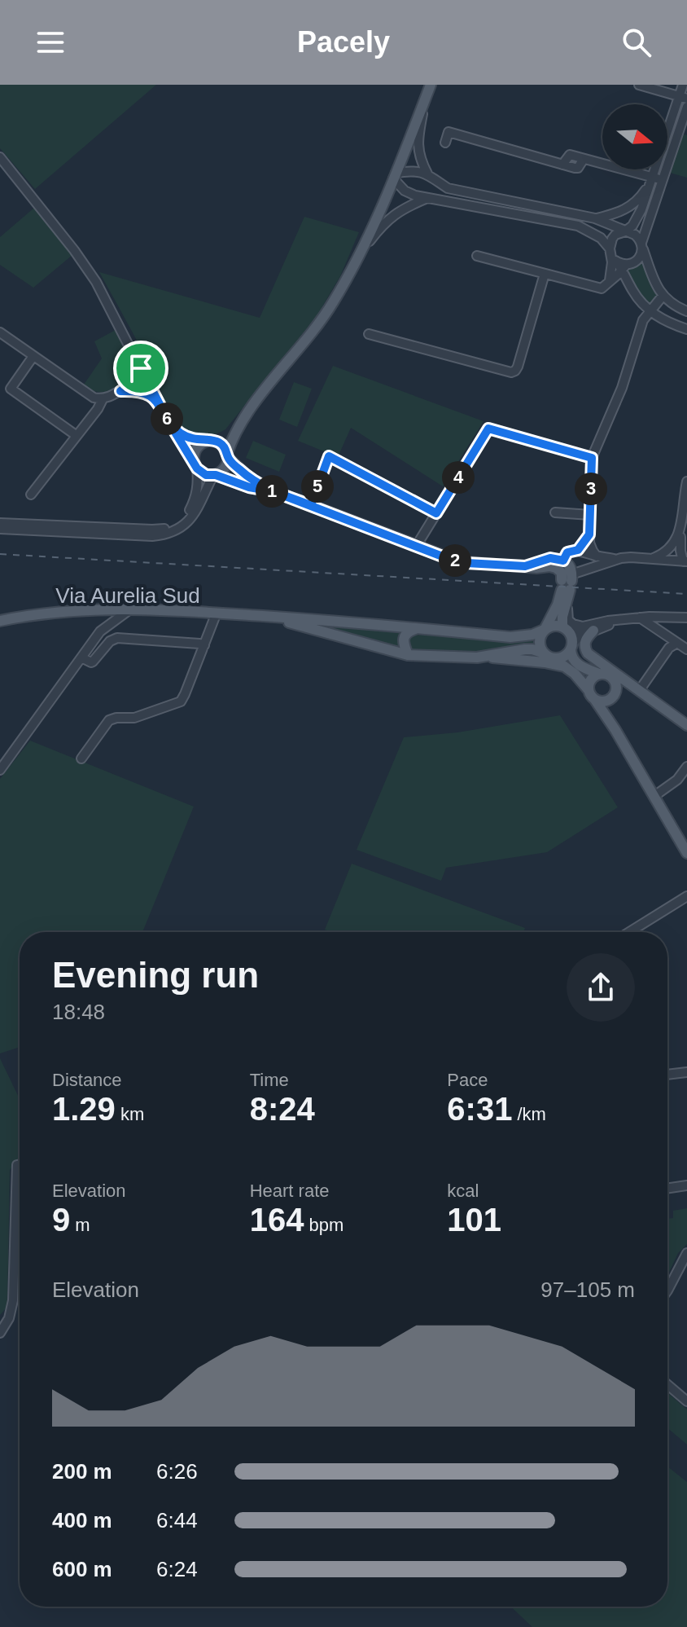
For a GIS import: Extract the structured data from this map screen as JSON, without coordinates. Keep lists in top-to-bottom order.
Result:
{
  "streets": {
    "main road": ["Via Aurelia Sud"]
  },
  "north": "right",
  "page": {
    "header": "Pacely",
    "pins": [
      "6",
      "4",
      "5",
      "3",
      "1",
      "2"
    ],
    "heading": ["Evening run", "18:48"],
    "stats": [
      ["Distance", "1.29 km"],
      ["Time", "8:24"],
      ["Pace", "6:31 /km"],
      ["Elevation", "9 m"],
      ["Heart rate", "164 bpm"],
      ["kcal", "101"]
    ],
    "chart": ["Elevation", "97–105 m"],
    "list": [
      {
        "name": "200 m",
        "note": "6:26"
      },
      {
        "name": "400 m",
        "note": "6:44"
      },
      {
        "name": "600 m",
        "note": "6:24"
      }
    ]
  }
}
